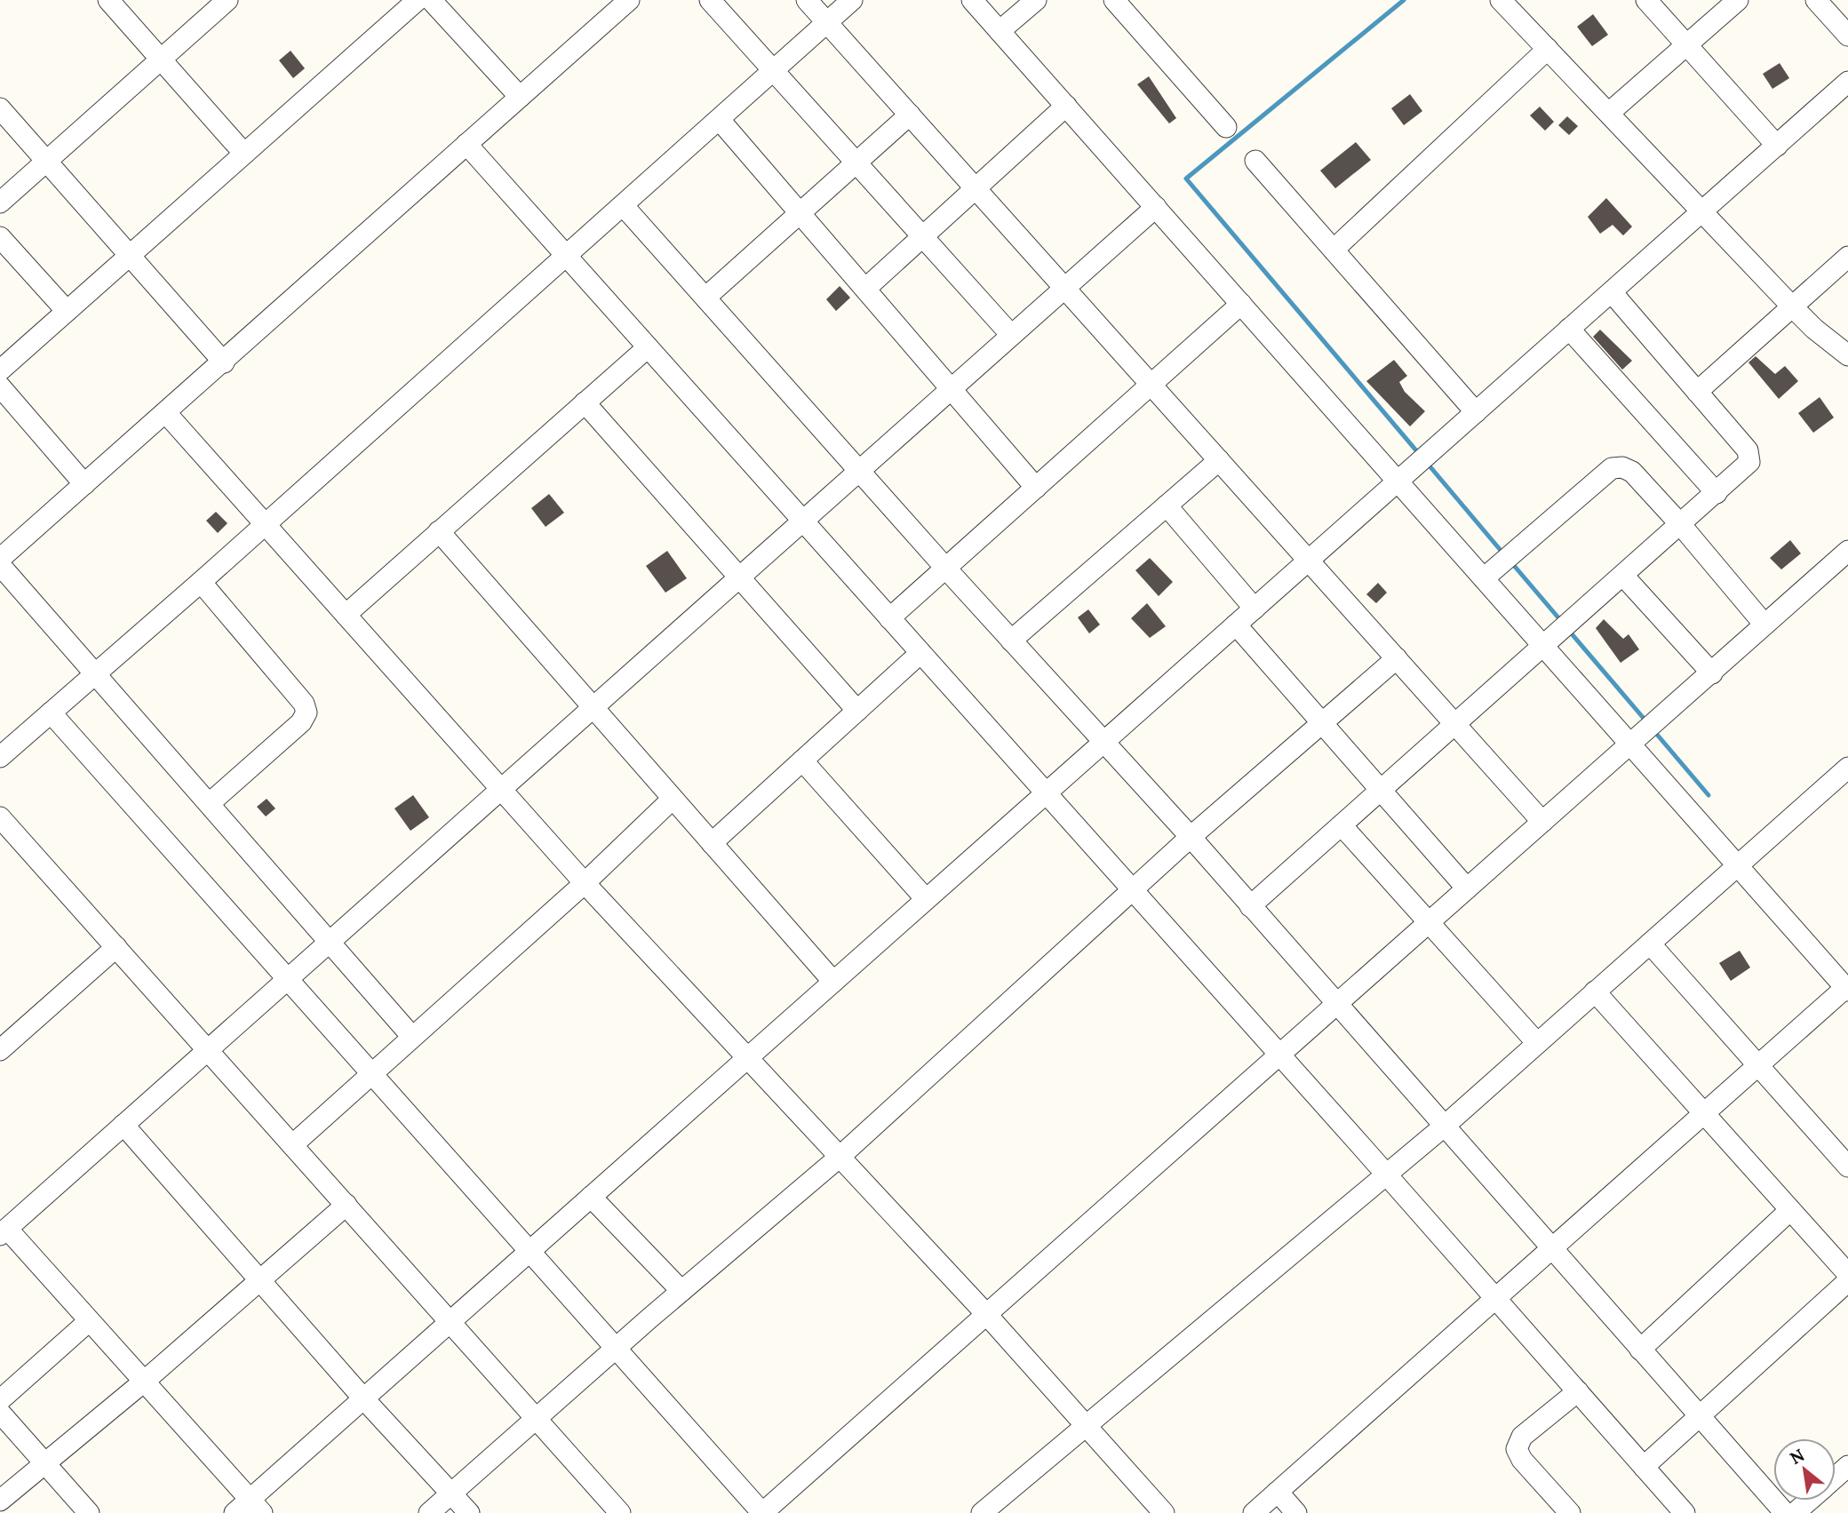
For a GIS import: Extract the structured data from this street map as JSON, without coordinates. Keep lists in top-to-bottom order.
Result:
{
  "north": "top left"
}
